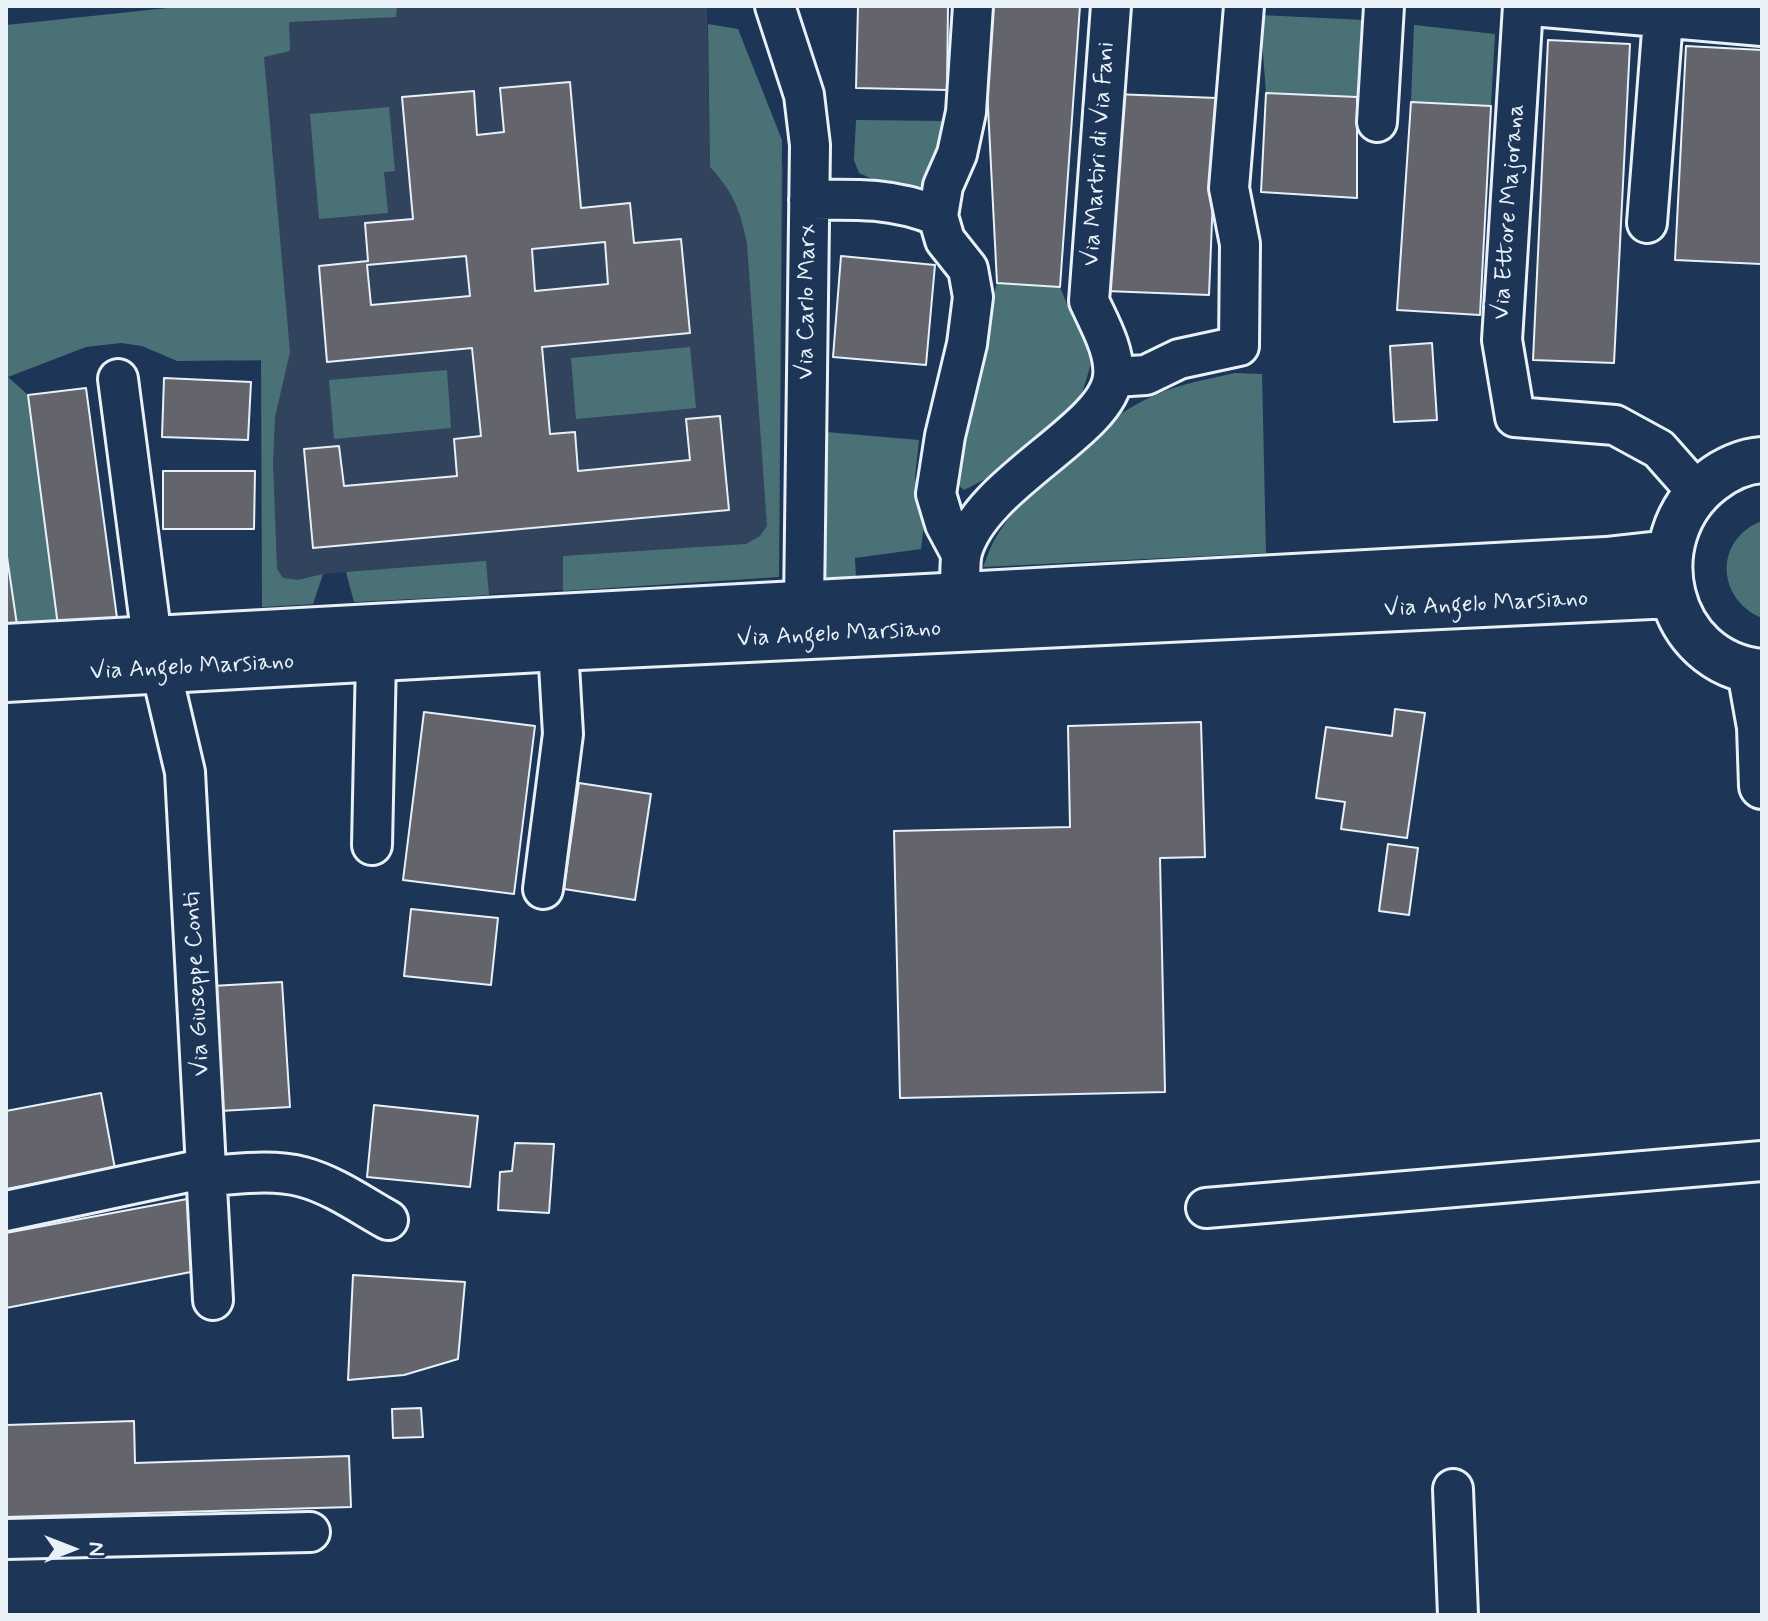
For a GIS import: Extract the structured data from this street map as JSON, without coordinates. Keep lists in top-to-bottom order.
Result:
{
  "streets": {
    "street": [
      "Via Martiri di Via Fani",
      "Via Ettore Majorana",
      "Via Carlo Marx",
      "Via Angelo Marsiano",
      "Via Giuseppe Conti"
    ]
  },
  "crossings": [
    ["Via Carlo Marx", "Via Angelo Marsiano"],
    ["Via Angelo Marsiano", "Via Giuseppe Conti"]
  ],
  "north": "right"
}
